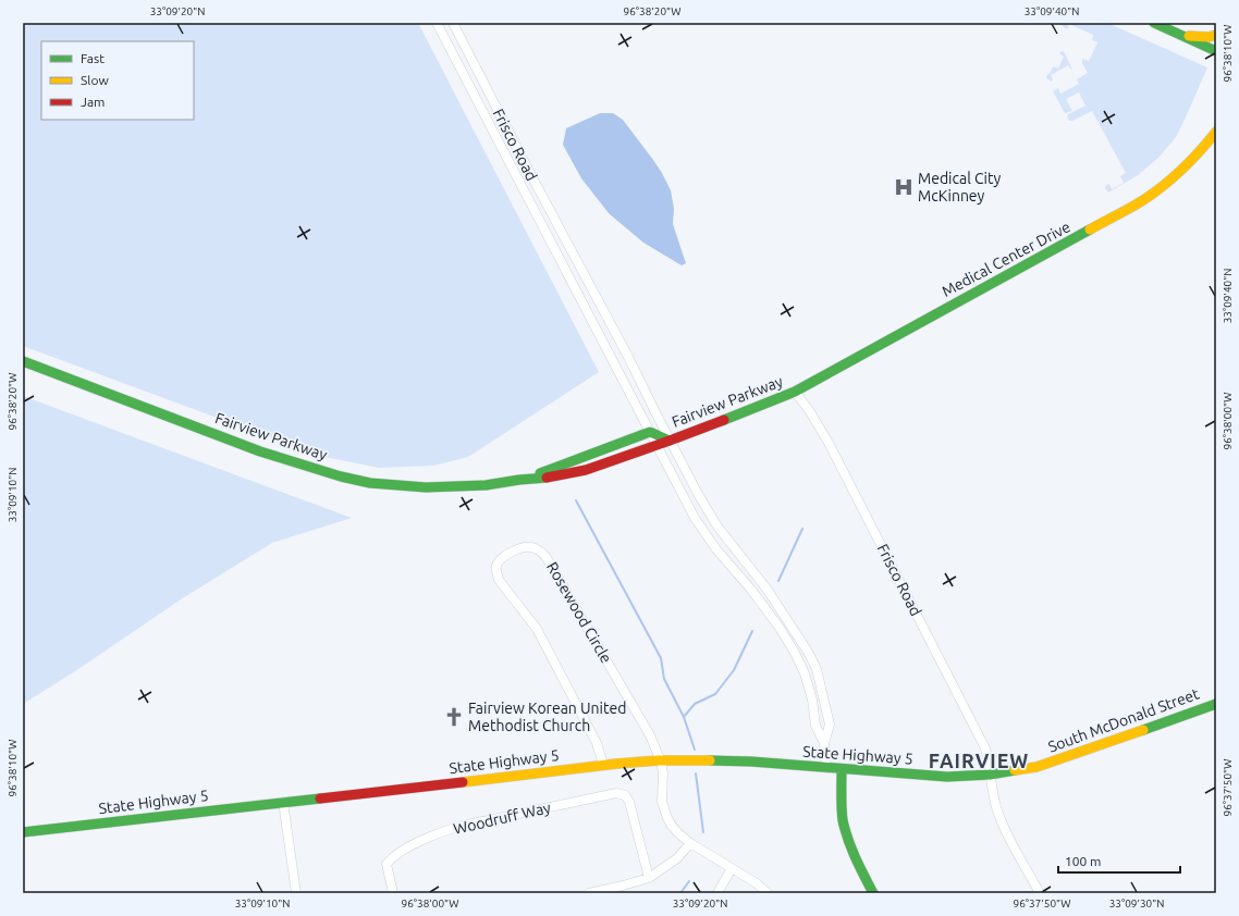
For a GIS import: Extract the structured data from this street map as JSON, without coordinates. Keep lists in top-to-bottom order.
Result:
{
  "streets": {
    "street": [
      "Frisco Road",
      "Medical Center Drive",
      "Fairview Parkway",
      "Rosewood Circle",
      "South McDonald Street",
      "State Highway 5",
      "Woodruff Way"
    ]
  },
  "crossings": [
    ["Frisco Road", "Medical Center Drive"],
    ["Frisco Road", "Fairview Parkway"],
    ["Frisco Road", "South McDonald Street"],
    ["Frisco Road", "State Highway 5"],
    ["Medical Center Drive", "Fairview Parkway"],
    ["Rosewood Circle", "State Highway 5"],
    ["South McDonald Street", "State Highway 5"]
  ],
  "districts": ["FAIRVIEW"],
  "places": {
    "hospital": ["Medical City McKinney"],
    "church": ["Fairview Korean United Methodist Church"]
  },
  "legend": ["Fast", "Slow", "Jam"],
  "scale_bar": "100 m",
  "coordinates": [
    "33°09'20\"N",
    "96°38'20\"W",
    "33°09'40\"N",
    "96°38'10\"W",
    "96°38'00\"W",
    "33°09'10\"N",
    "96°37'50\"W",
    "33°09'30\"N"
  ]
}
